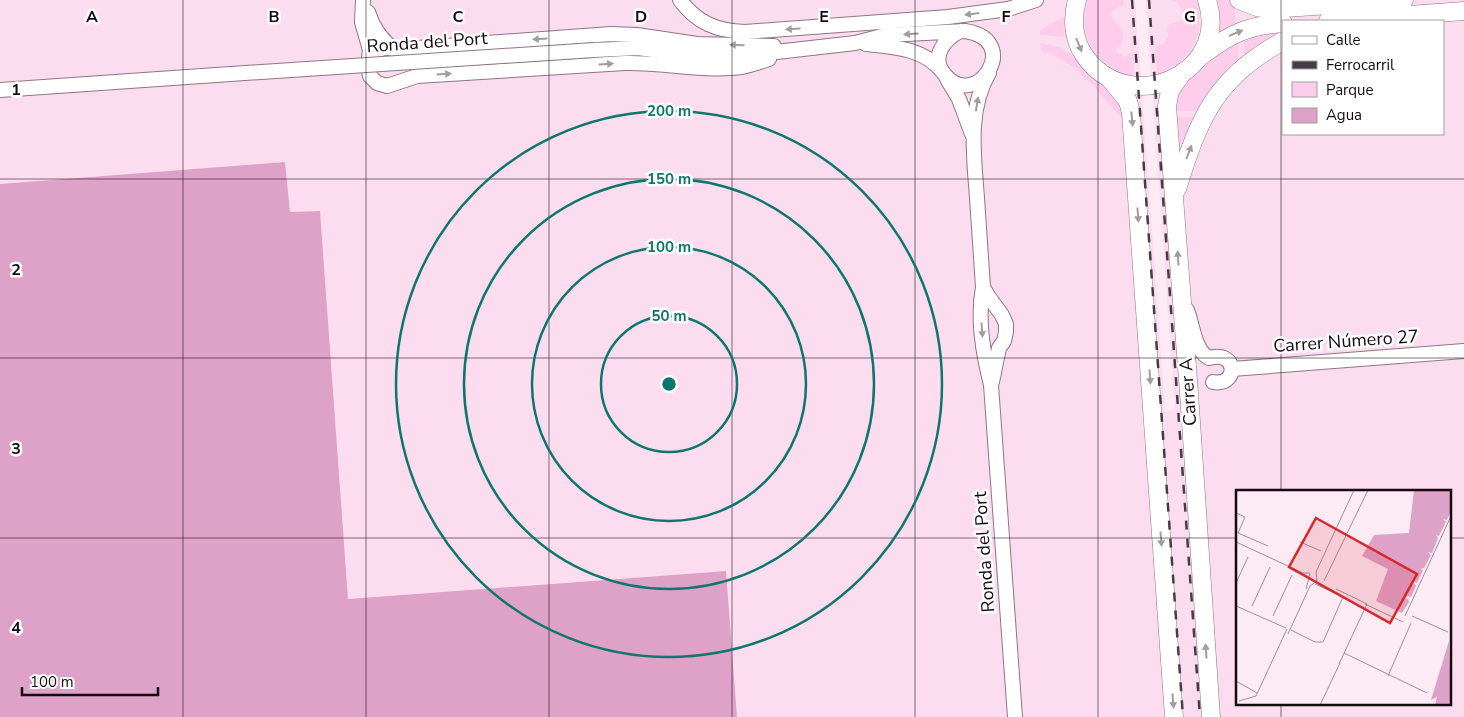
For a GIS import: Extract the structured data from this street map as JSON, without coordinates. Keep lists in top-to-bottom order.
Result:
{
  "streets": {
    "main road": ["Carrer A"],
    "street": ["Ronda del Port", "Carrer Número 27"]
  },
  "legend": [
    "Calle",
    "Ferrocarril",
    "Parque",
    "Agua"
  ],
  "scale_bar": "100 m",
  "grid": {
    "columns": [
      "A",
      "B",
      "C",
      "D",
      "E",
      "F",
      "G"
    ],
    "rows": [
      "1",
      "2",
      "3",
      "4"
    ]
  },
  "rings": [
    "200 m",
    "150 m",
    "100 m",
    "50 m"
  ]
}
